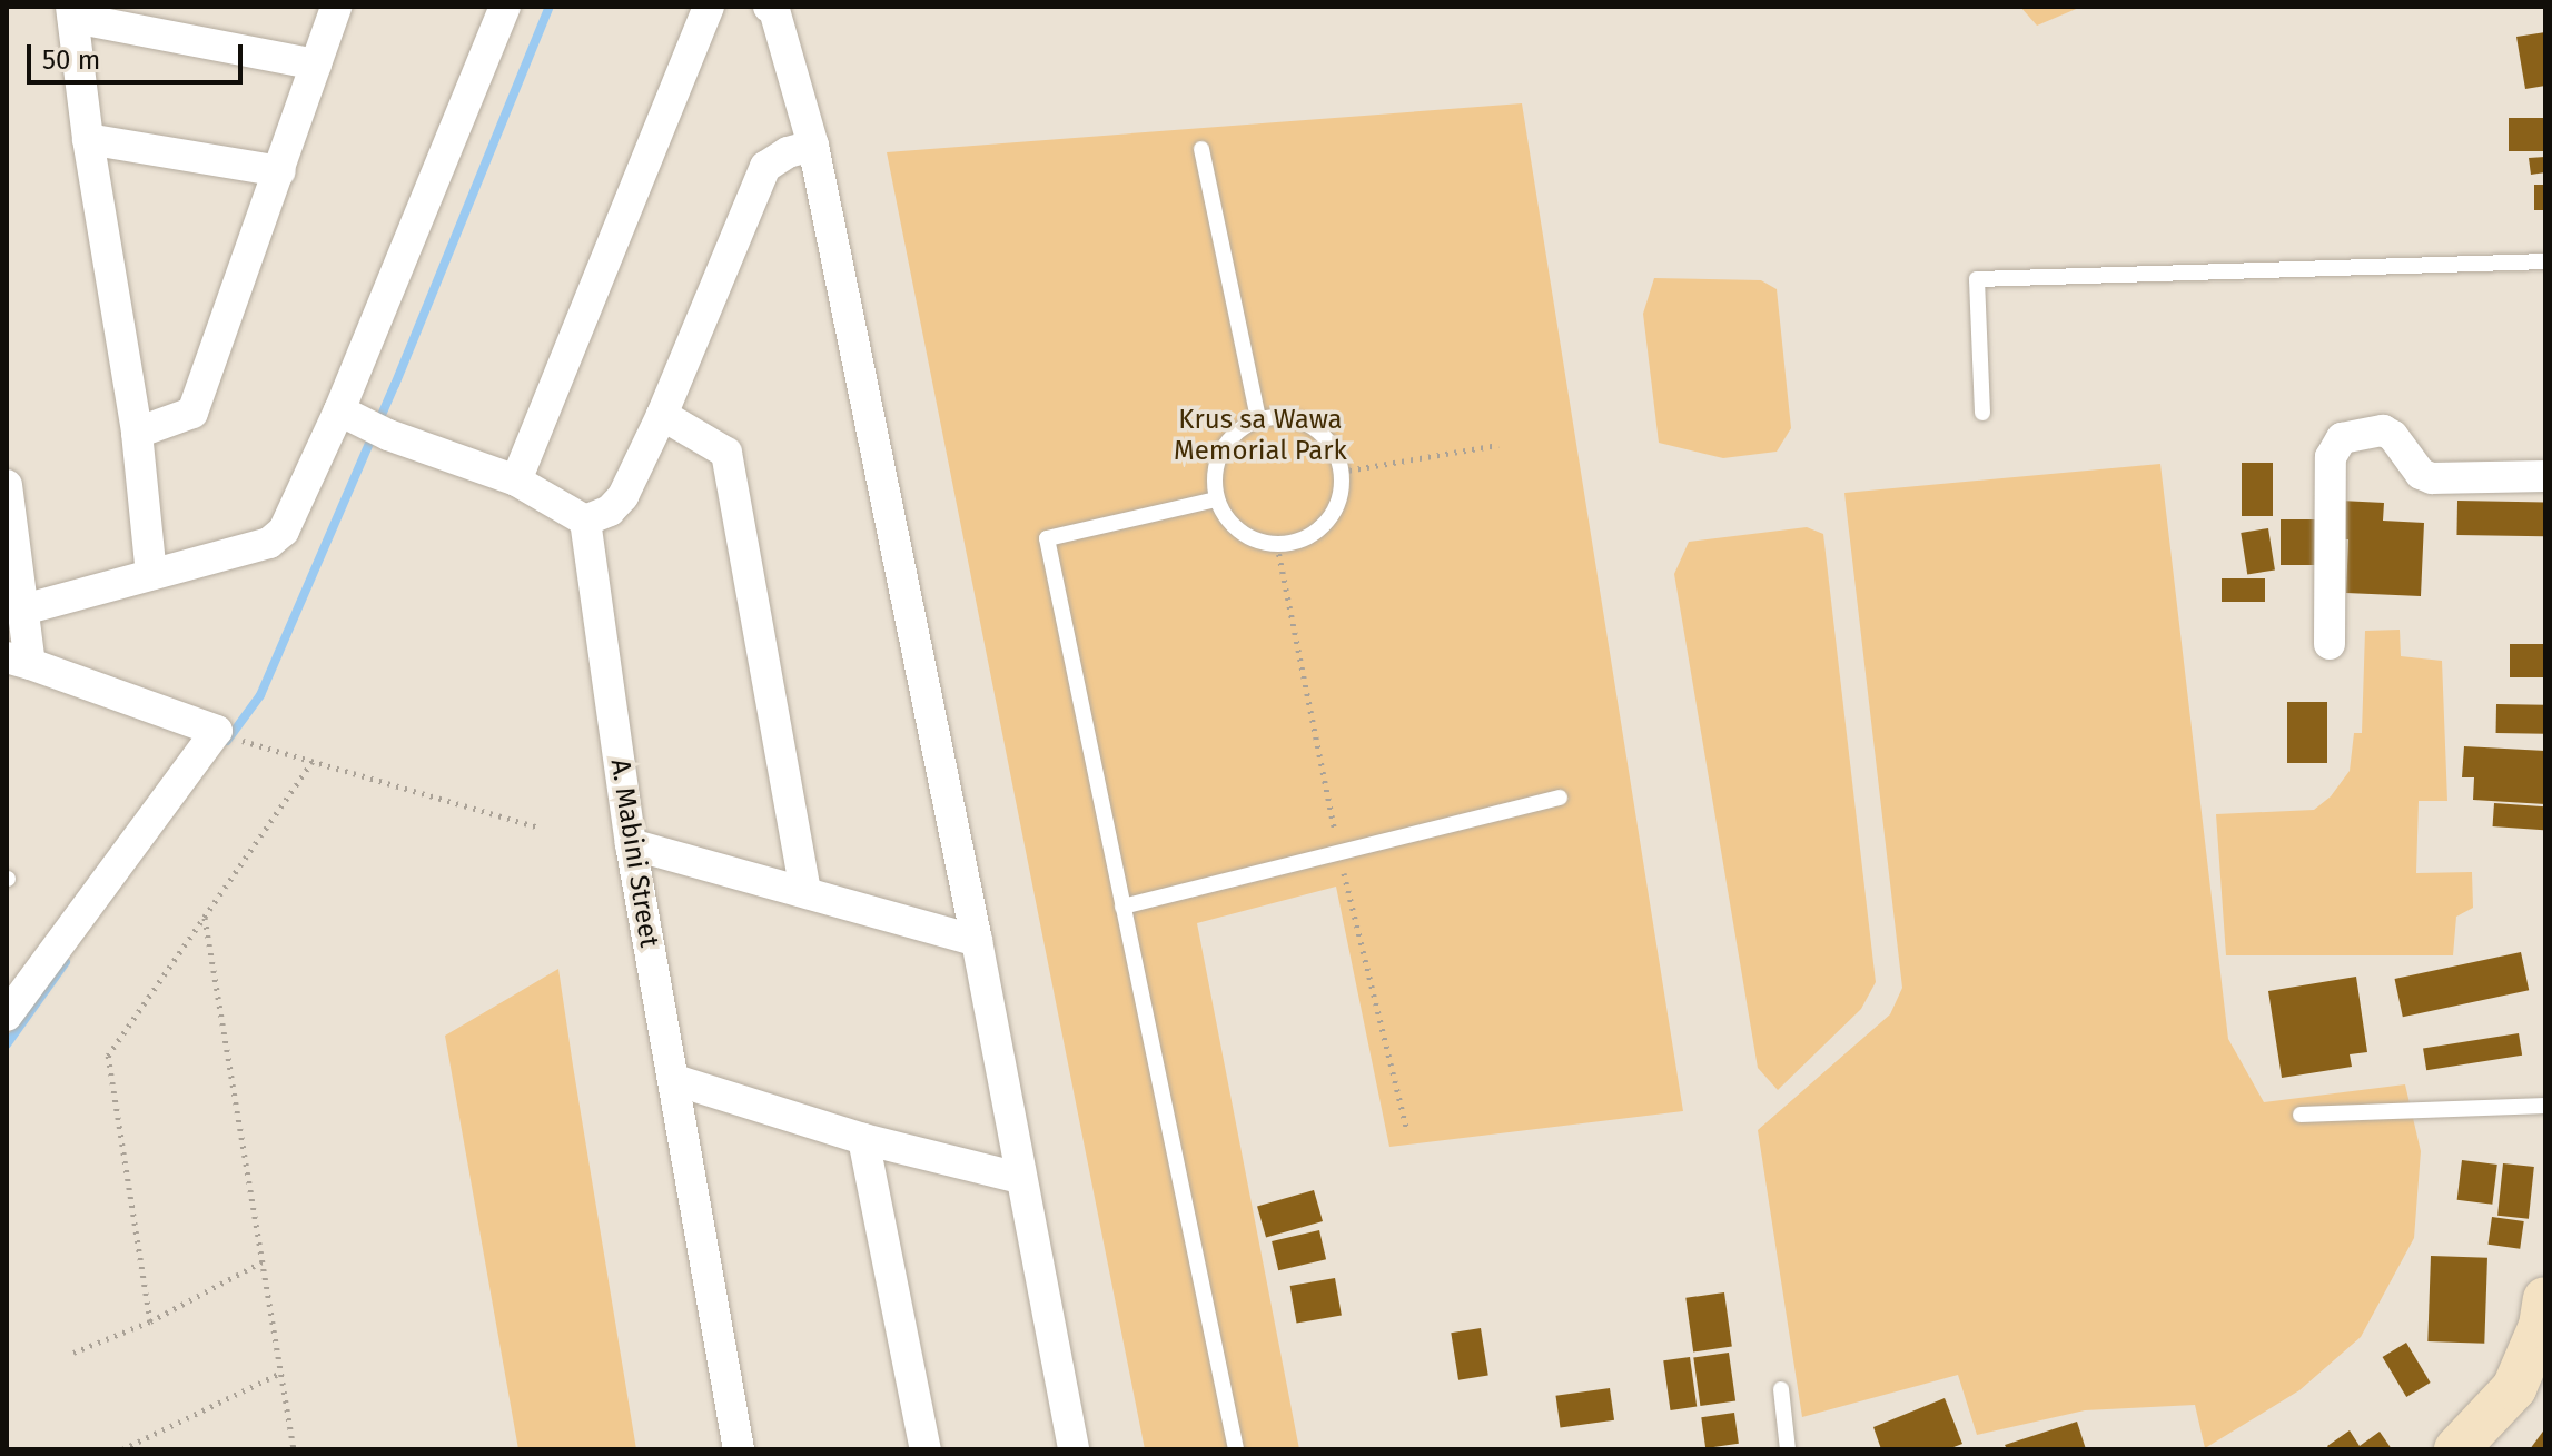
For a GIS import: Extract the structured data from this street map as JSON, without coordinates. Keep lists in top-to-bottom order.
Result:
{
  "streets": {
    "street": ["A. Mabini Street"]
  },
  "parks": ["Krus sa Wawa Memorial Park"],
  "scale_bar": "50 m"
}
